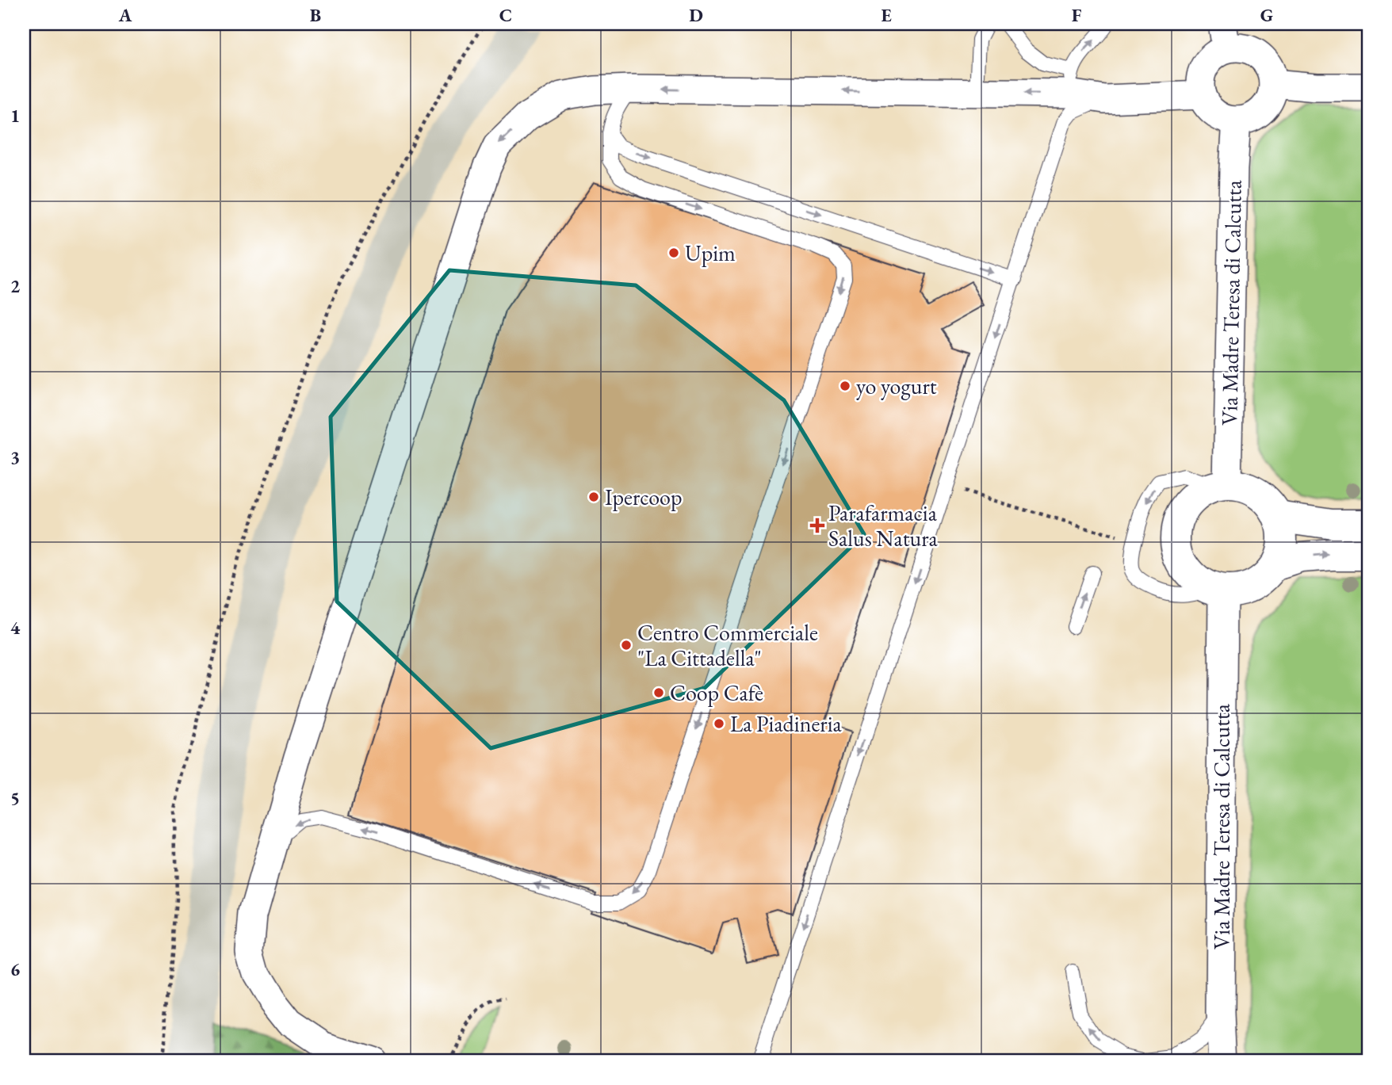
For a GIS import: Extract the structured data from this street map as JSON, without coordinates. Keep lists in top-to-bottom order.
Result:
{
  "streets": {
    "street": ["Via Madre Teresa di Calcutta"]
  },
  "places": {
    "other": [
      "Upim",
      "yo yogurt",
      "Ipercoop",
      "Centro Commerciale \"La Cittadella\"",
      "Coop Cafè",
      "La Piadineria"
    ],
    "health": ["Parafarmacia Salus Natura"]
  },
  "grid": {
    "columns": [
      "A",
      "B",
      "C",
      "D",
      "E",
      "F",
      "G"
    ],
    "rows": [
      "1",
      "2",
      "3",
      "4",
      "5",
      "6"
    ]
  }
}
